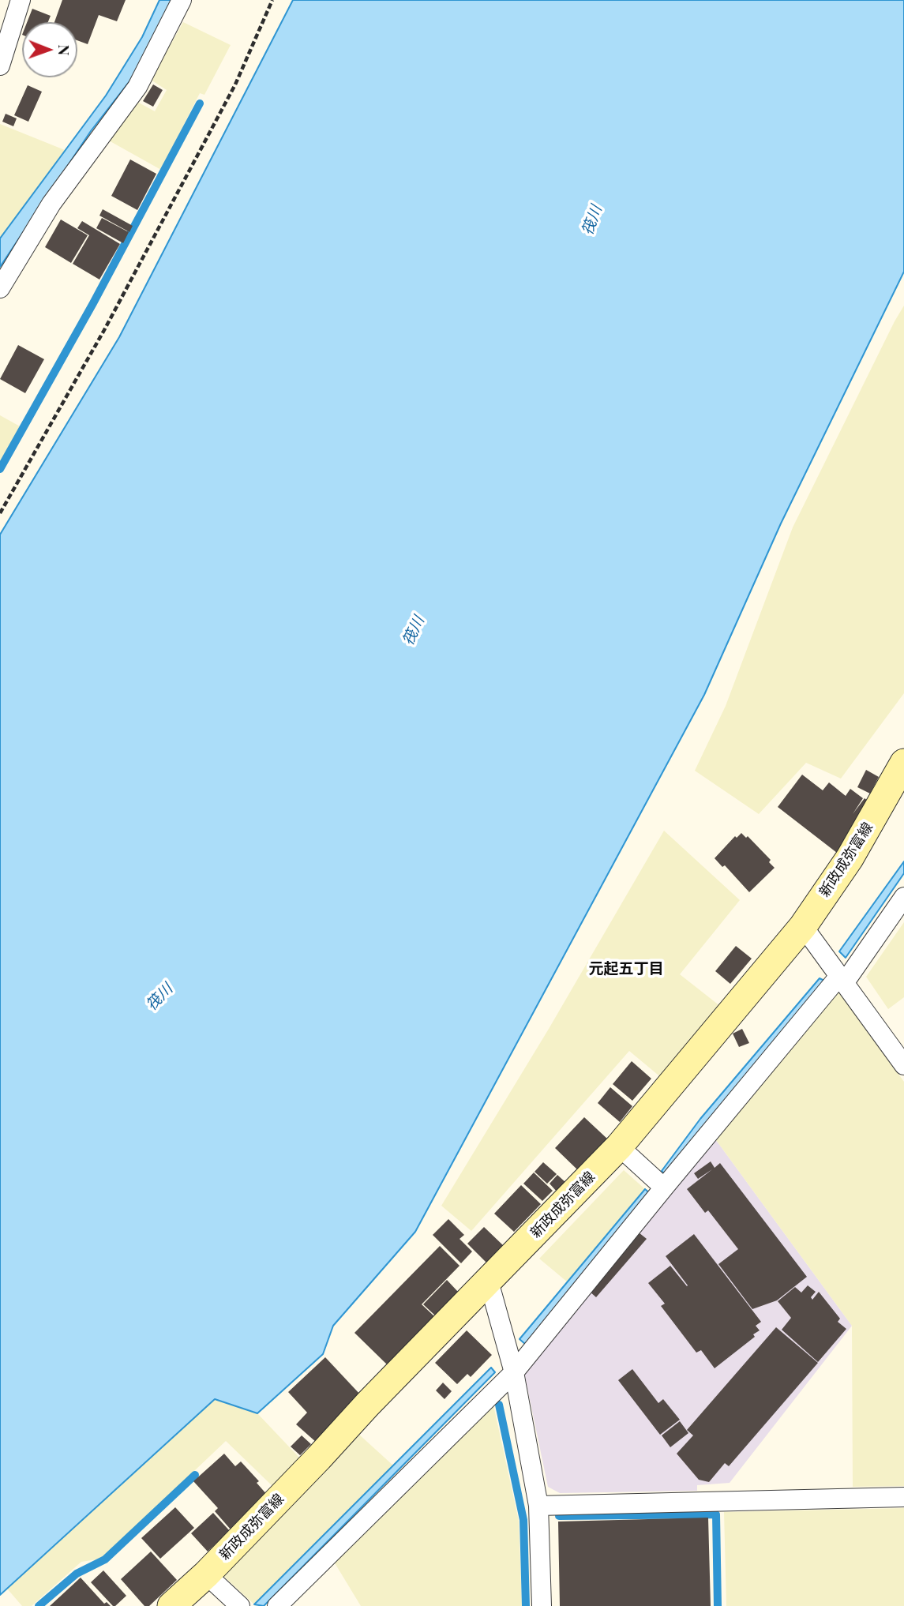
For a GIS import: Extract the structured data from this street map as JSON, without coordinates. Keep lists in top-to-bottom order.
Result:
{
  "streets": {
    "main road": ["新政成弥富線"]
  },
  "districts": ["元起五丁目"],
  "water": ["筏川"],
  "north": "right"
}
